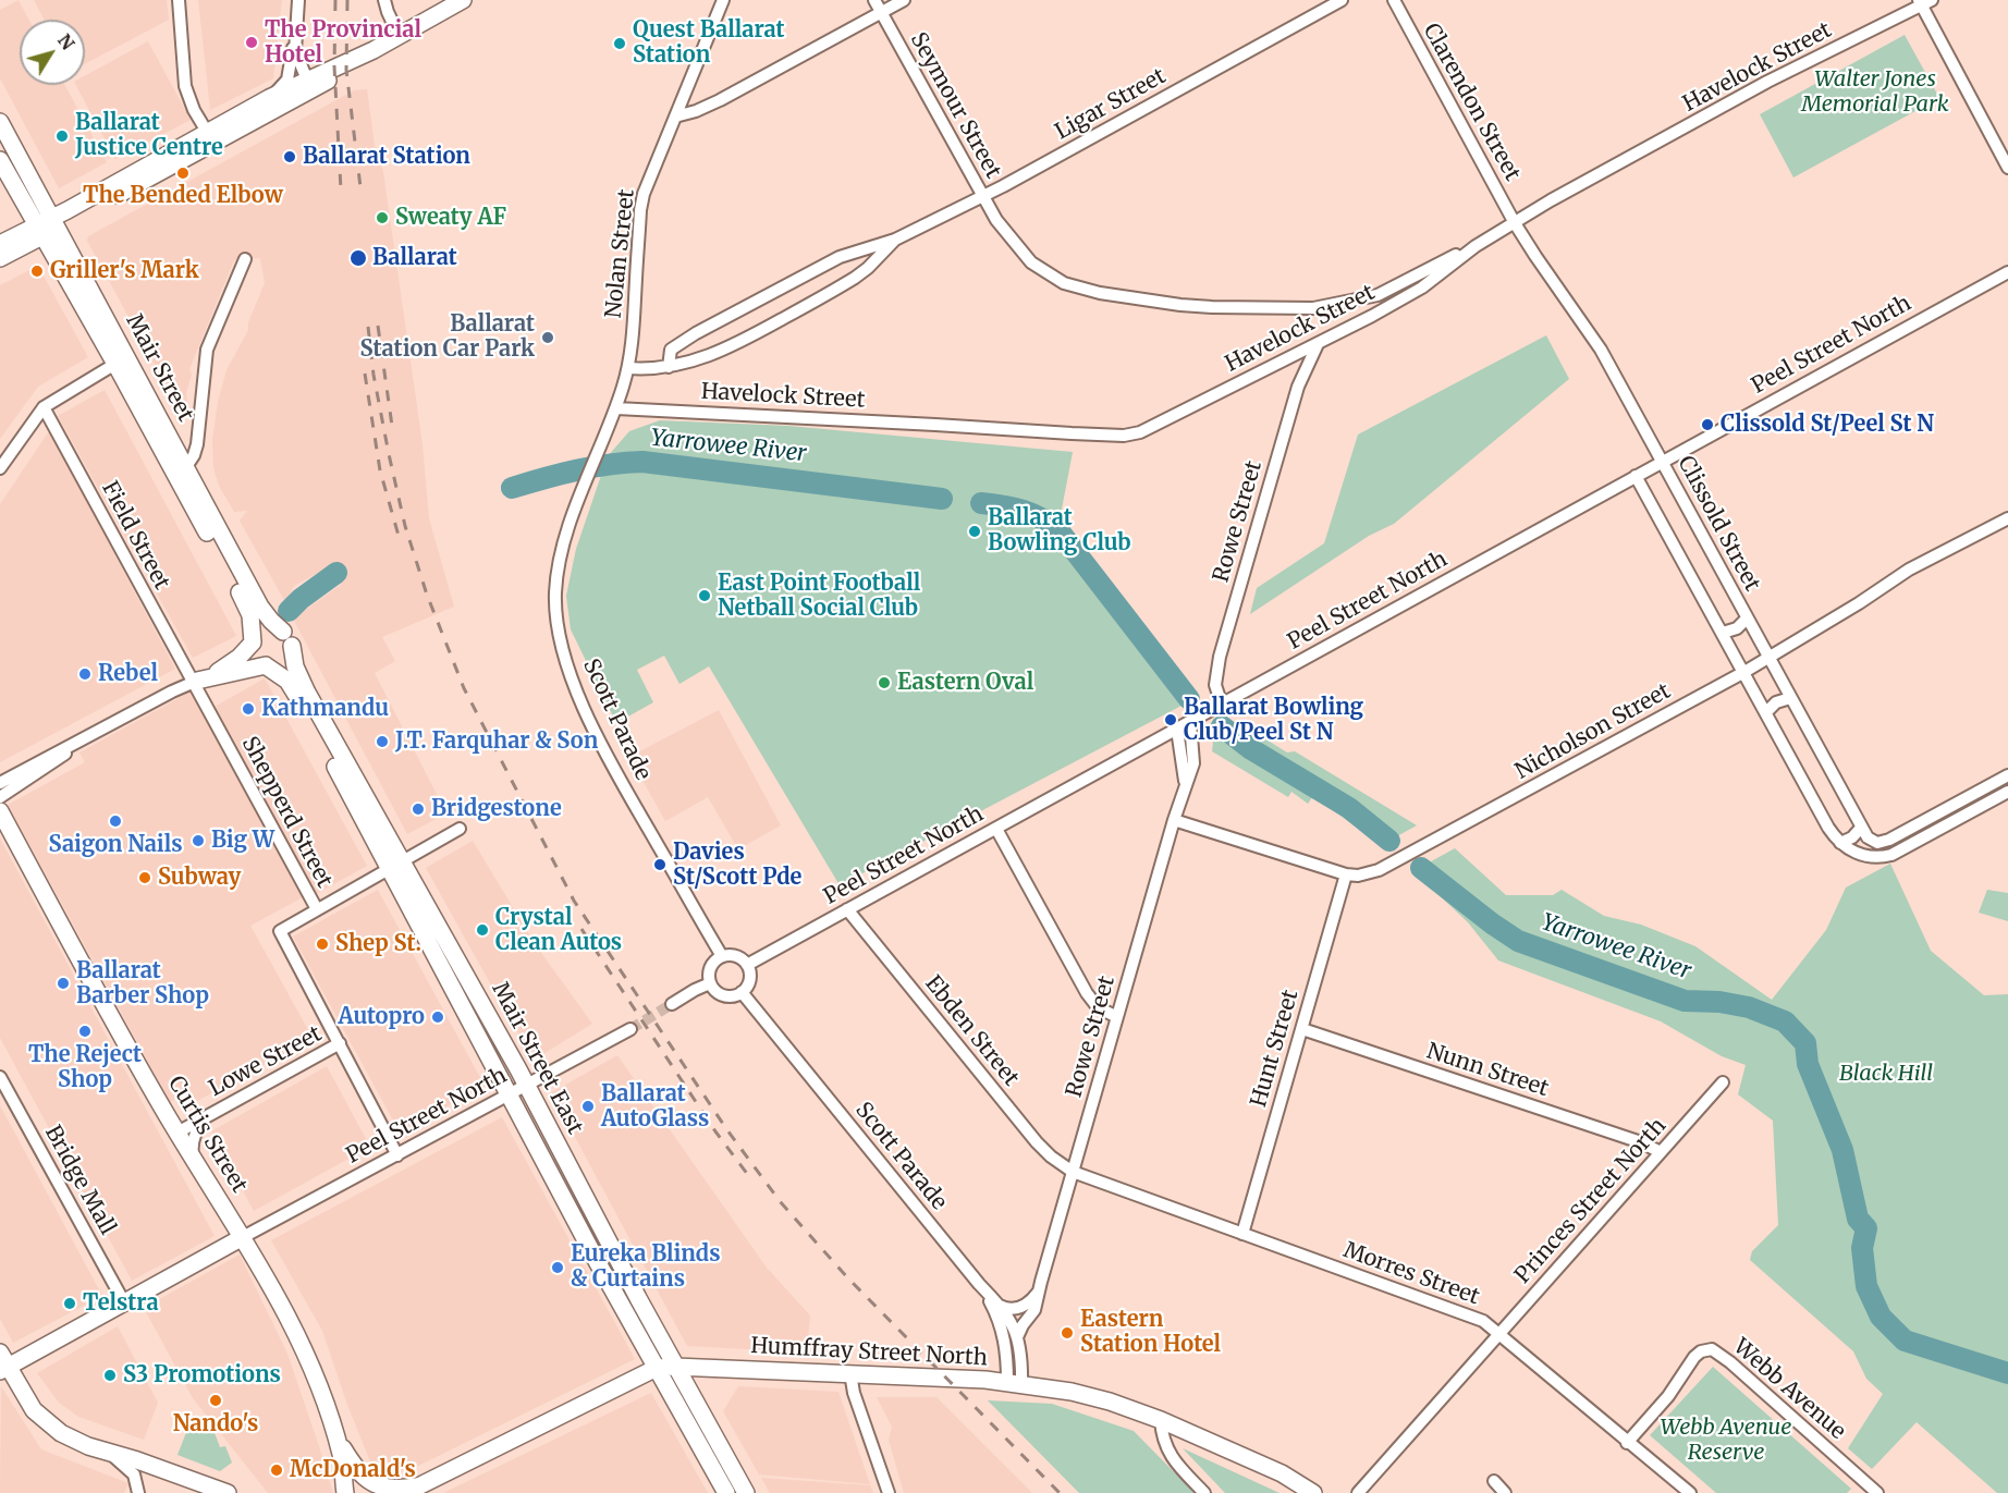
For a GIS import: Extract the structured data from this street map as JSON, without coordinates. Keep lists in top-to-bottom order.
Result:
{
  "streets": {
    "street": [
      "Havelock Street",
      "Clarendon Street",
      "Ligar Street",
      "Seymour Street",
      "Nolan Street",
      "Peel Street North",
      "Mair Street",
      "Rowe Street",
      "Clissold Street",
      "Field Street",
      "Scott Parade",
      "Nicholson Street",
      "Shepperd Street",
      "Ebden Street",
      "Hunt Street",
      "Mair Street East",
      "Lowe Street",
      "Nunn Street",
      "Curtis Street",
      "Bridge Mall",
      "Princes Street North",
      "Morres Street",
      "Humffray Street North",
      "Webb Avenue"
    ]
  },
  "crossings": [
    ["Havelock Street", "Clarendon Street"],
    ["Havelock Street", "Seymour Street"],
    ["Havelock Street", "Nolan Street"],
    ["Havelock Street", "Rowe Street"],
    ["Havelock Street", "Clissold Street"],
    ["Havelock Street", "Scott Parade"],
    ["Clarendon Street", "Clissold Street"],
    ["Ligar Street", "Seymour Street"],
    ["Ligar Street", "Nolan Street"],
    ["Nolan Street", "Scott Parade"],
    ["Peel Street North", "Rowe Street"],
    ["Peel Street North", "Clissold Street"],
    ["Peel Street North", "Scott Parade"],
    ["Peel Street North", "Shepperd Street"],
    ["Peel Street North", "Ebden Street"],
    ["Peel Street North", "Mair Street East"],
    ["Peel Street North", "Curtis Street"],
    ["Mair Street", "Mair Street East"],
    ["Rowe Street", "Scott Parade"],
    ["Rowe Street", "Nicholson Street"],
    ["Rowe Street", "Ebden Street"],
    ["Rowe Street", "Morres Street"],
    ["Clissold Street", "Nicholson Street"],
    ["Field Street", "Shepperd Street"],
    ["Scott Parade", "Humffray Street North"],
    ["Nicholson Street", "Hunt Street"],
    ["Shepperd Street", "Lowe Street"],
    ["Ebden Street", "Morres Street"],
    ["Hunt Street", "Nunn Street"],
    ["Hunt Street", "Morres Street"],
    ["Mair Street East", "Humffray Street North"],
    ["Lowe Street", "Curtis Street"],
    ["Nunn Street", "Princes Street North"],
    ["Princes Street North", "Morres Street"],
    ["Morres Street", "Webb Avenue"]
  ],
  "water": ["Yarrowee River"],
  "parks": ["Walter Jones Memorial Park", "Black Hill", "Webb Avenue Reserve"],
  "places": [
    "The Provincial Hotel",
    "Quest Ballarat Station",
    "Ballarat Justice Centre",
    "Ballarat Station",
    "The Bended Elbow",
    "Sweaty AF",
    "Ballarat",
    "Griller's Mark",
    "Ballarat Station Car Park",
    "Clissold St/Peel St N",
    "Ballarat Bowling Club",
    "East Point Football Netball Social Club",
    "Rebel",
    "Eastern Oval",
    "Kathmandu",
    "Ballarat Bowling Club/Peel St N",
    "J.T. Farquhar & Son",
    "Bridgestone",
    "Saigon Nails",
    "Big W",
    "Davies St/Scott Pde",
    "Subway",
    "Crystal Clean Autos",
    "Shep St.",
    "Ballarat Barber Shop",
    "Autopro",
    "The Reject Shop",
    "Ballarat AutoGlass",
    "Eureka Blinds & Curtains",
    "Telstra",
    "Eastern Station Hotel",
    "S3 Promotions",
    "Nando's",
    "McDonald's"
  ],
  "north": "top right"
}
